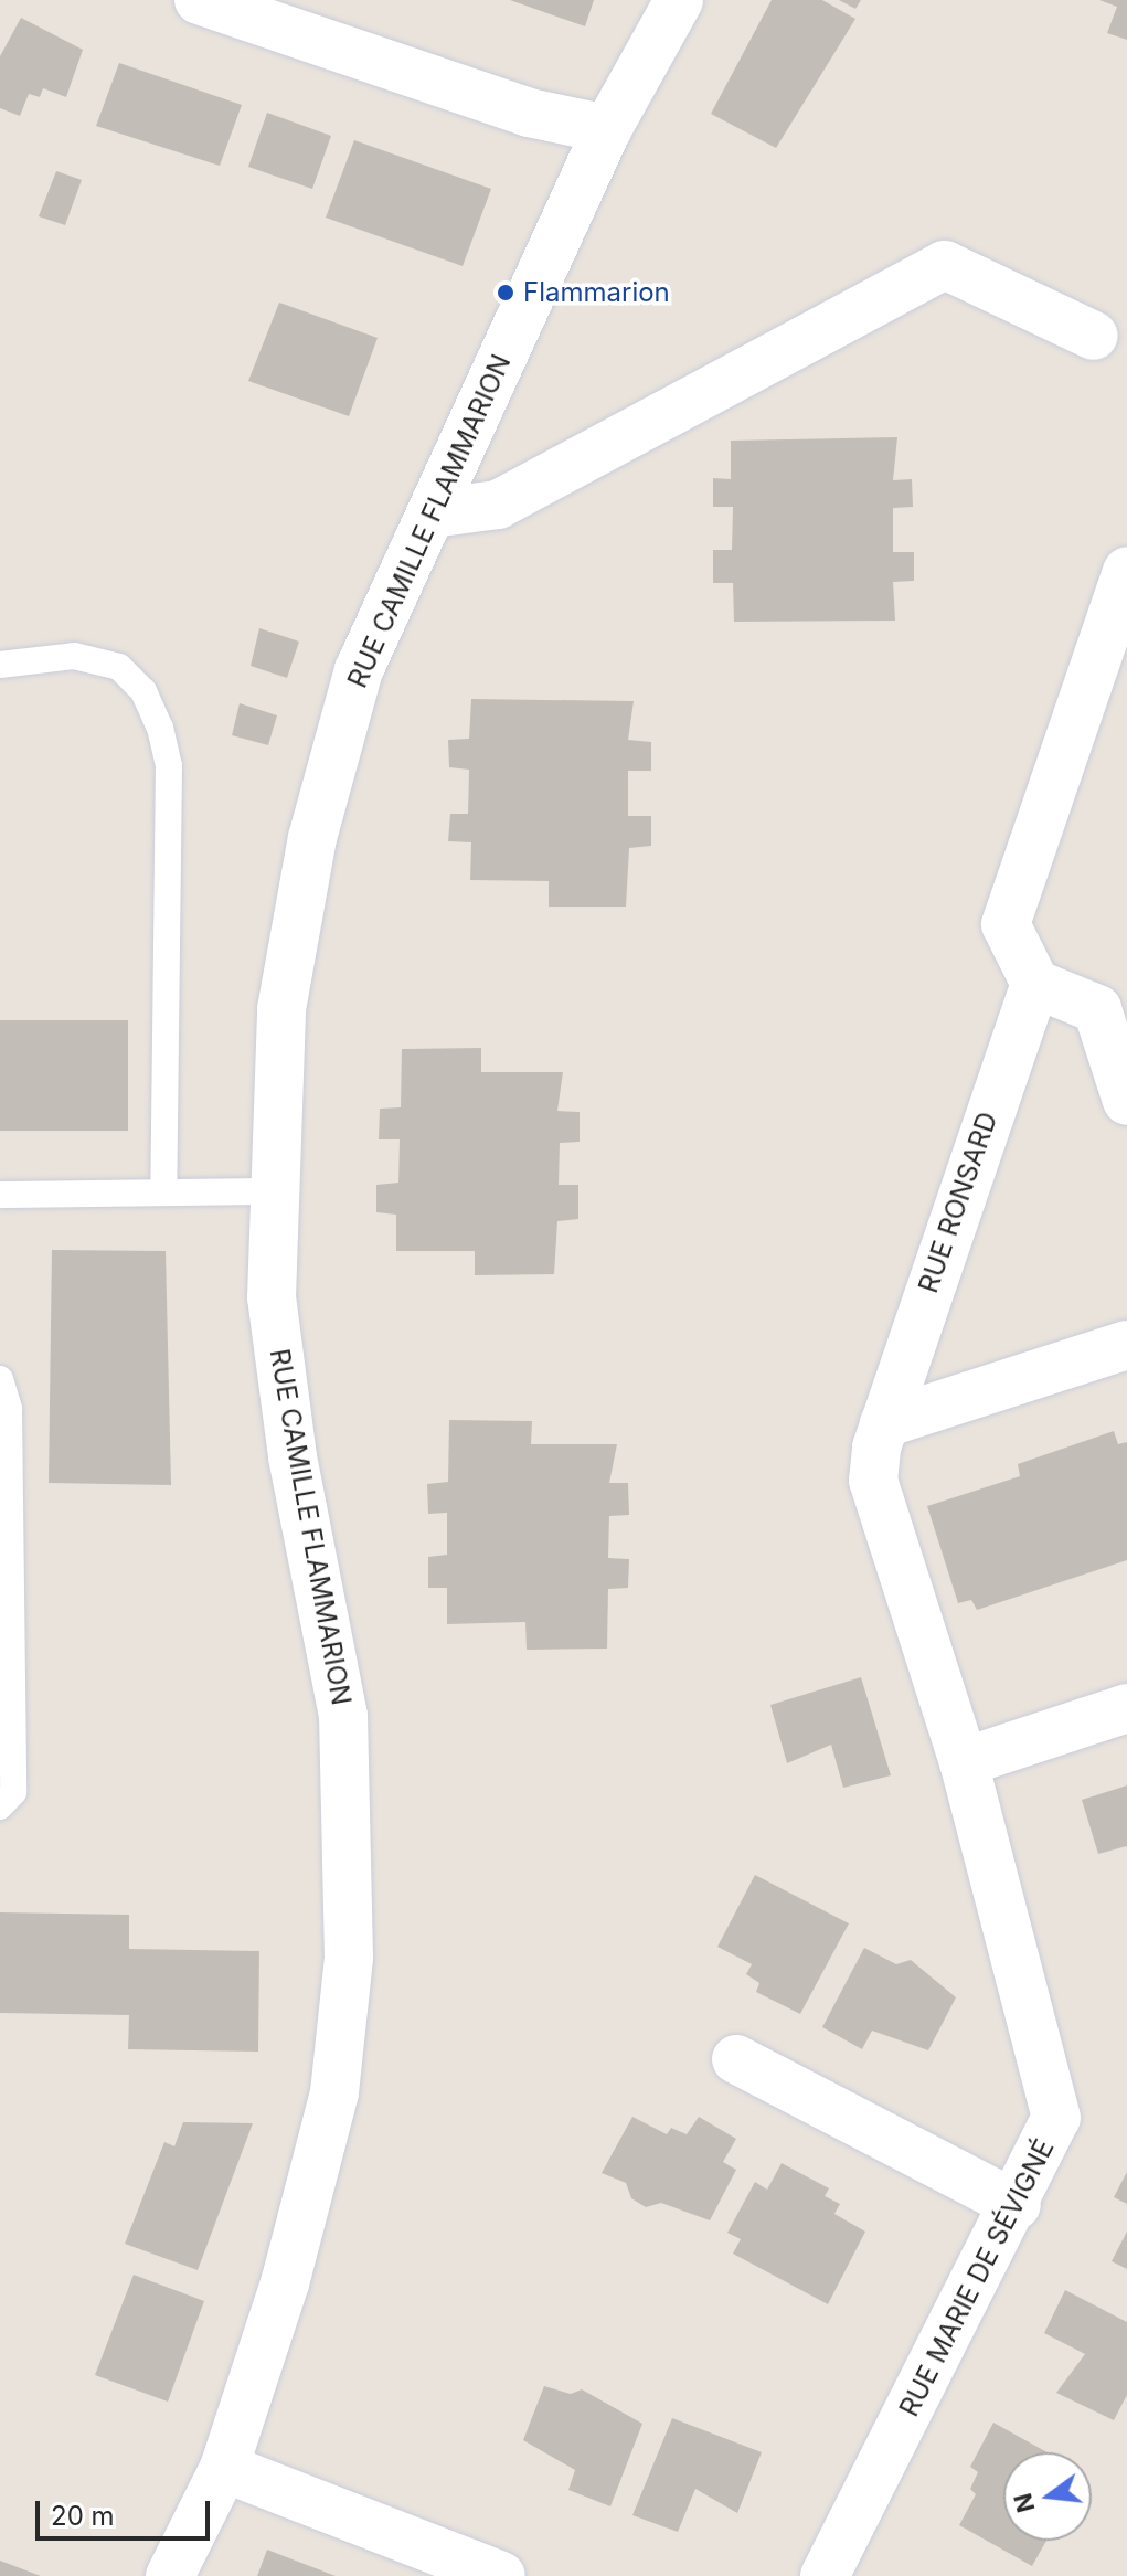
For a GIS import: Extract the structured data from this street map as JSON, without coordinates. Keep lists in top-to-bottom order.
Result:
{
  "streets": {
    "street": ["RUE CAMILLE FLAMMARION", "RUE RONSARD", "RUE MARIE DE SÉVIGNÉ"]
  },
  "crossings": [
    ["RUE RONSARD", "RUE MARIE DE SÉVIGNÉ"]
  ],
  "places": ["Flammarion"],
  "scale_bar": "20 m",
  "north": "left"
}
